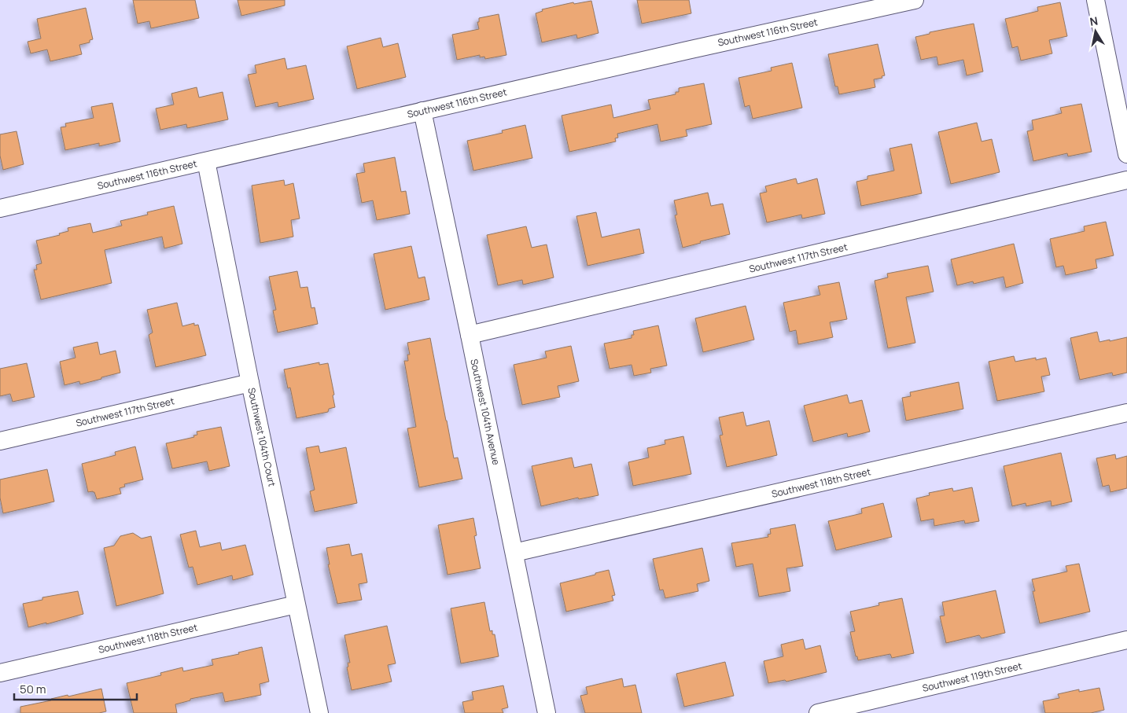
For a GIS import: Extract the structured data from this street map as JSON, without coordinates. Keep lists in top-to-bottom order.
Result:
{
  "streets": {
    "street": [
      "Southwest 116th Street",
      "Southwest 117th Street",
      "Southwest 104th Avenue",
      "Southwest 104th Court",
      "Southwest 118th Street",
      "Southwest 119th Street"
    ]
  },
  "crossings": [
    ["Southwest 116th Street", "Southwest 104th Avenue"],
    ["Southwest 116th Street", "Southwest 104th Court"],
    ["Southwest 117th Street", "Southwest 104th Avenue"],
    ["Southwest 117th Street", "Southwest 104th Court"],
    ["Southwest 104th Avenue", "Southwest 118th Street"],
    ["Southwest 104th Court", "Southwest 118th Street"]
  ],
  "scale_bar": "50 m",
  "north": "top"
}
